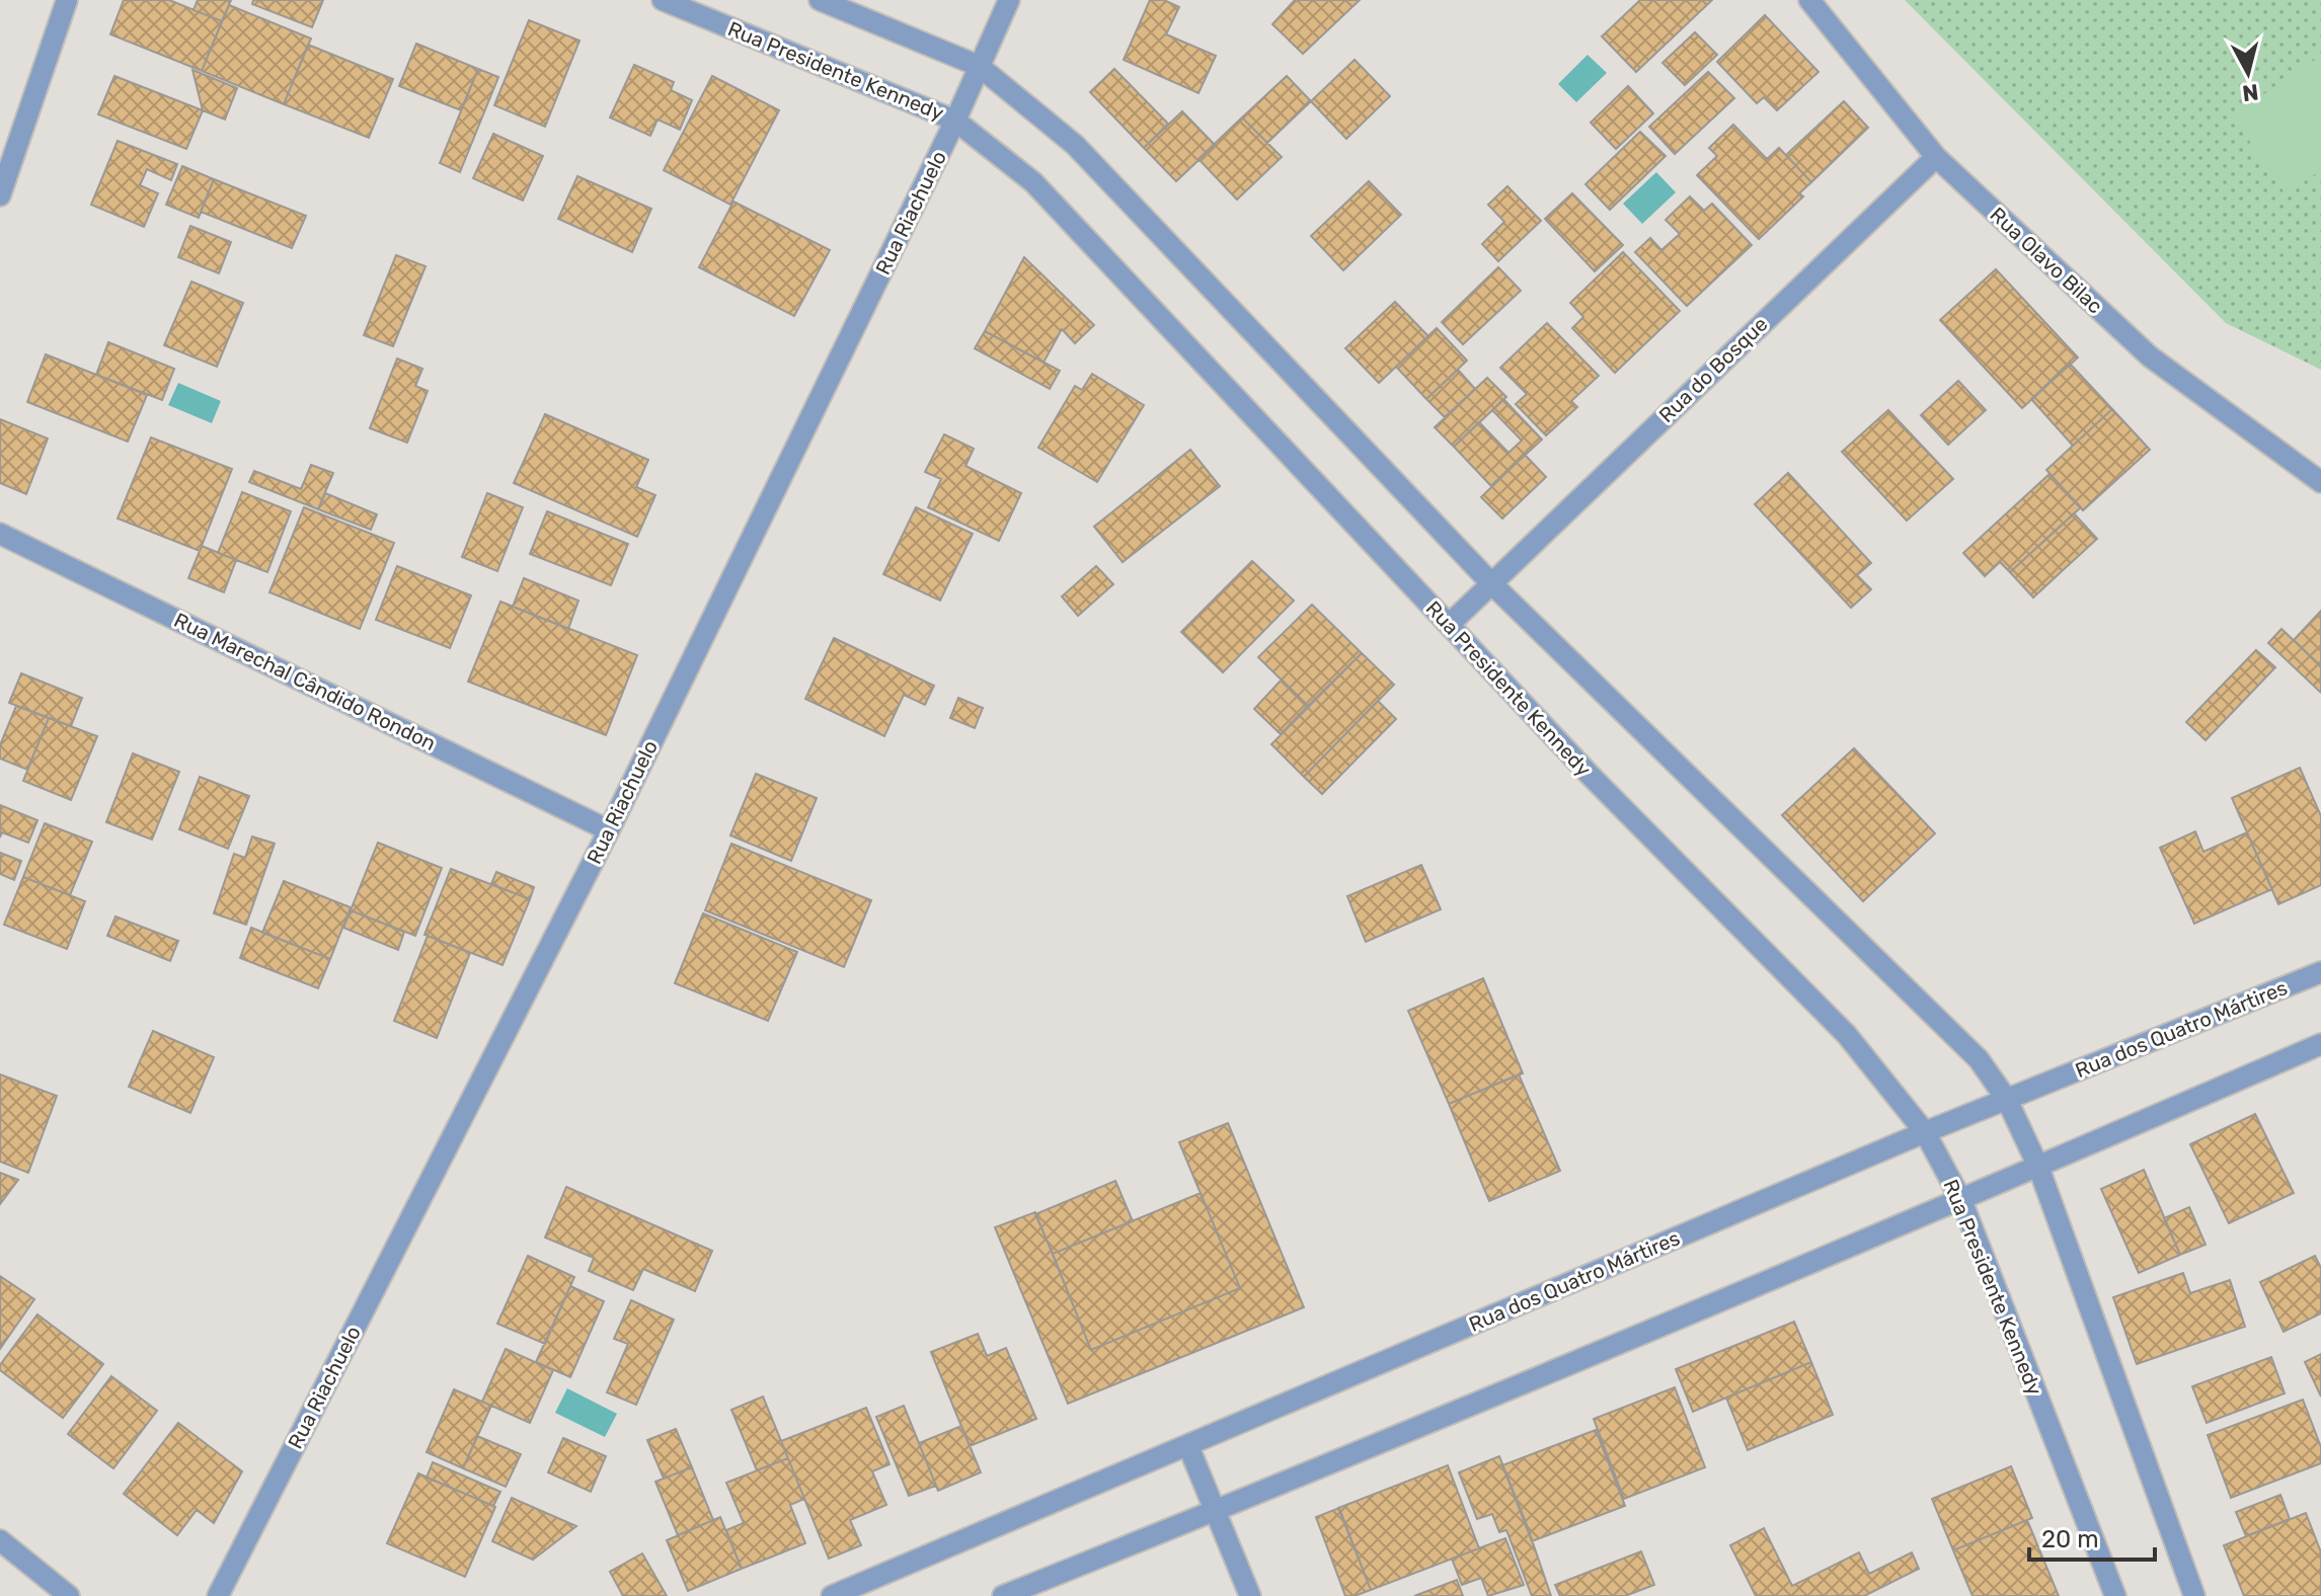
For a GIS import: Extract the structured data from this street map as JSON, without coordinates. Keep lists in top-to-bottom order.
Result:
{
  "streets": {
    "street": [
      "Rua Presidente Kennedy",
      "Rua Riachuelo",
      "Rua Olavo Bilac",
      "Rua do Bosque",
      "Rua Marechal Cândido Rondon",
      "Rua dos Quatro Mártires"
    ]
  },
  "crossings": [
    ["Rua Presidente Kennedy", "Rua Riachuelo"],
    ["Rua Presidente Kennedy", "Rua do Bosque"],
    ["Rua Presidente Kennedy", "Rua dos Quatro Mártires"],
    ["Rua Riachuelo", "Rua Marechal Cândido Rondon"],
    ["Rua Olavo Bilac", "Rua do Bosque"]
  ],
  "scale_bar": "20 m",
  "north": "bottom"
}
